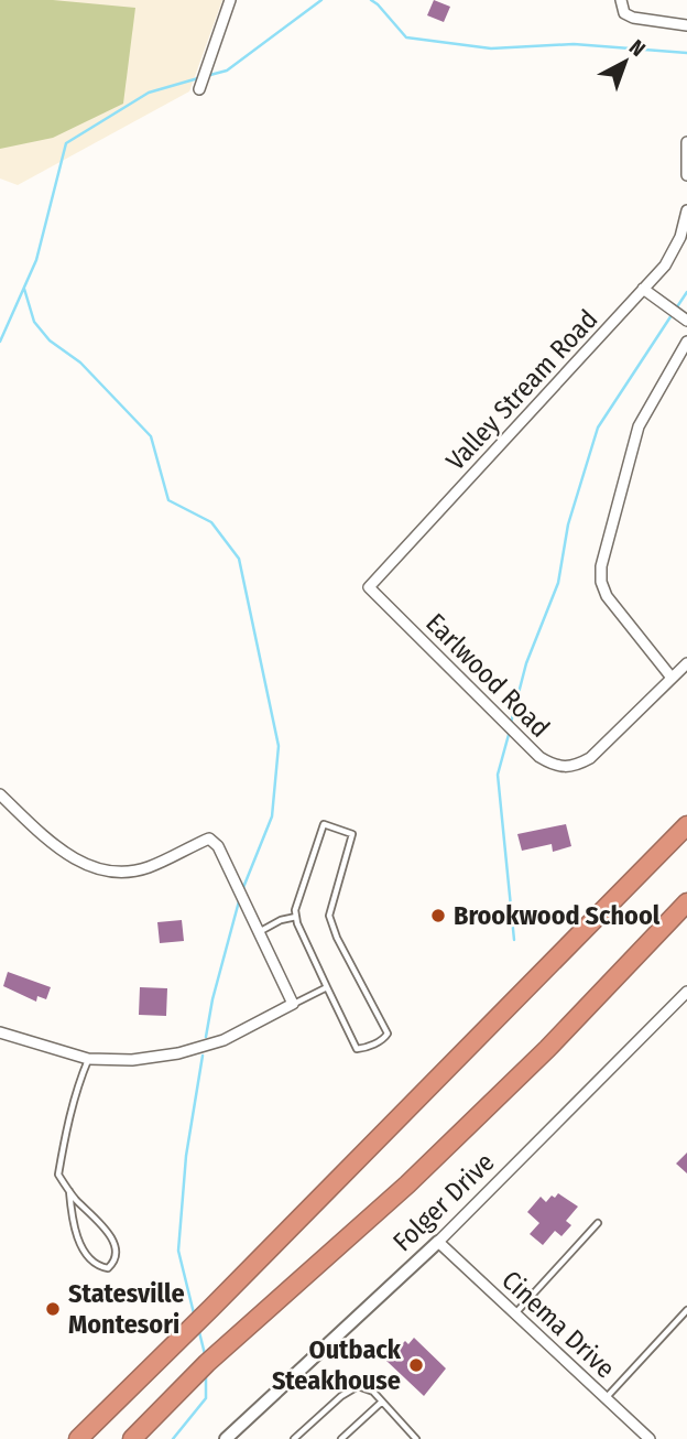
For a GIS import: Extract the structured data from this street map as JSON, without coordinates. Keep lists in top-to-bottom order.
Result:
{
  "streets": {
    "street": [
      "Valley Stream Road",
      "Earlwood Road",
      "Folger Drive",
      "Cinema Drive"
    ]
  },
  "crossings": [
    ["Valley Stream Road", "Earlwood Road"],
    ["Folger Drive", "Cinema Drive"]
  ],
  "places": ["Brookwood School", "Statesville Montesori", "Outback Steakhouse"],
  "north": "top right"
}
